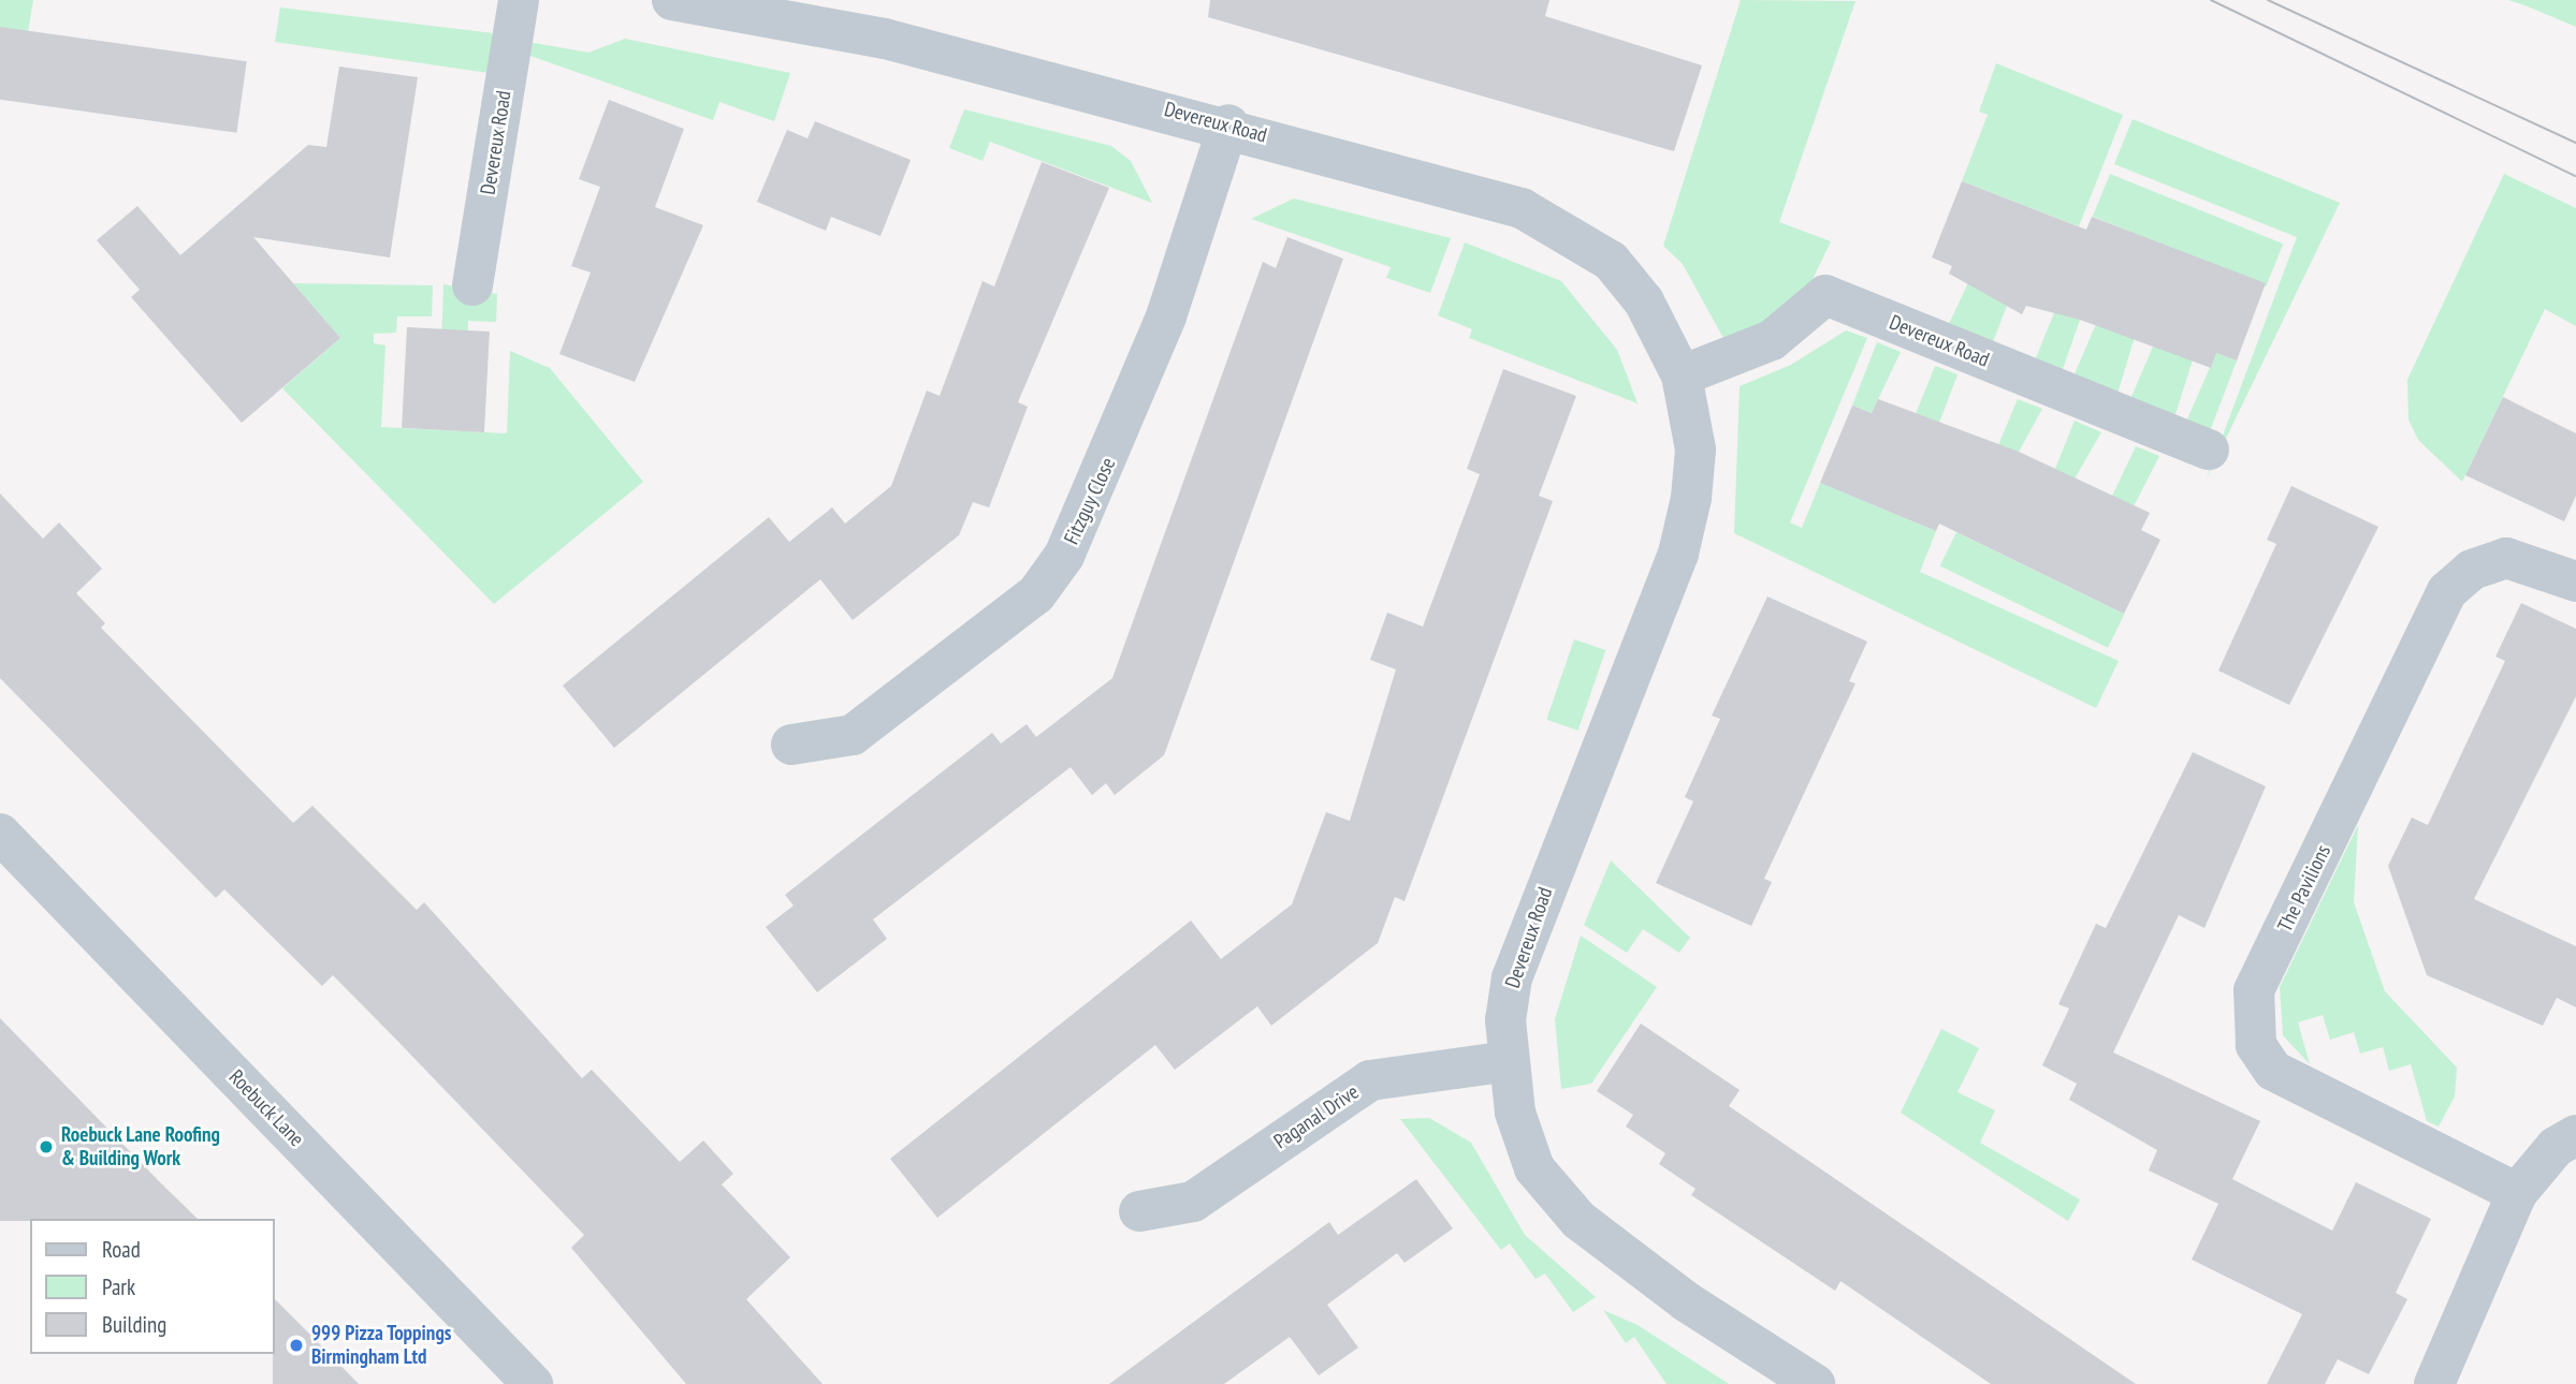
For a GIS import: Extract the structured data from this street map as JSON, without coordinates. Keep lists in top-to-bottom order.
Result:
{
  "streets": {
    "street": [
      "Devereux Road",
      "Fitzguy Close",
      "The Pavilions",
      "Roebuck Lane",
      "Paganal Drive"
    ]
  },
  "crossings": [
    ["Devereux Road", "Fitzguy Close"],
    ["Devereux Road", "Paganal Drive"]
  ],
  "places": ["Roebuck Lane Roofing & Building Work", "999 Pizza Toppings Birmingham Ltd"],
  "legend": ["Road", "Park", "Building"]
}
